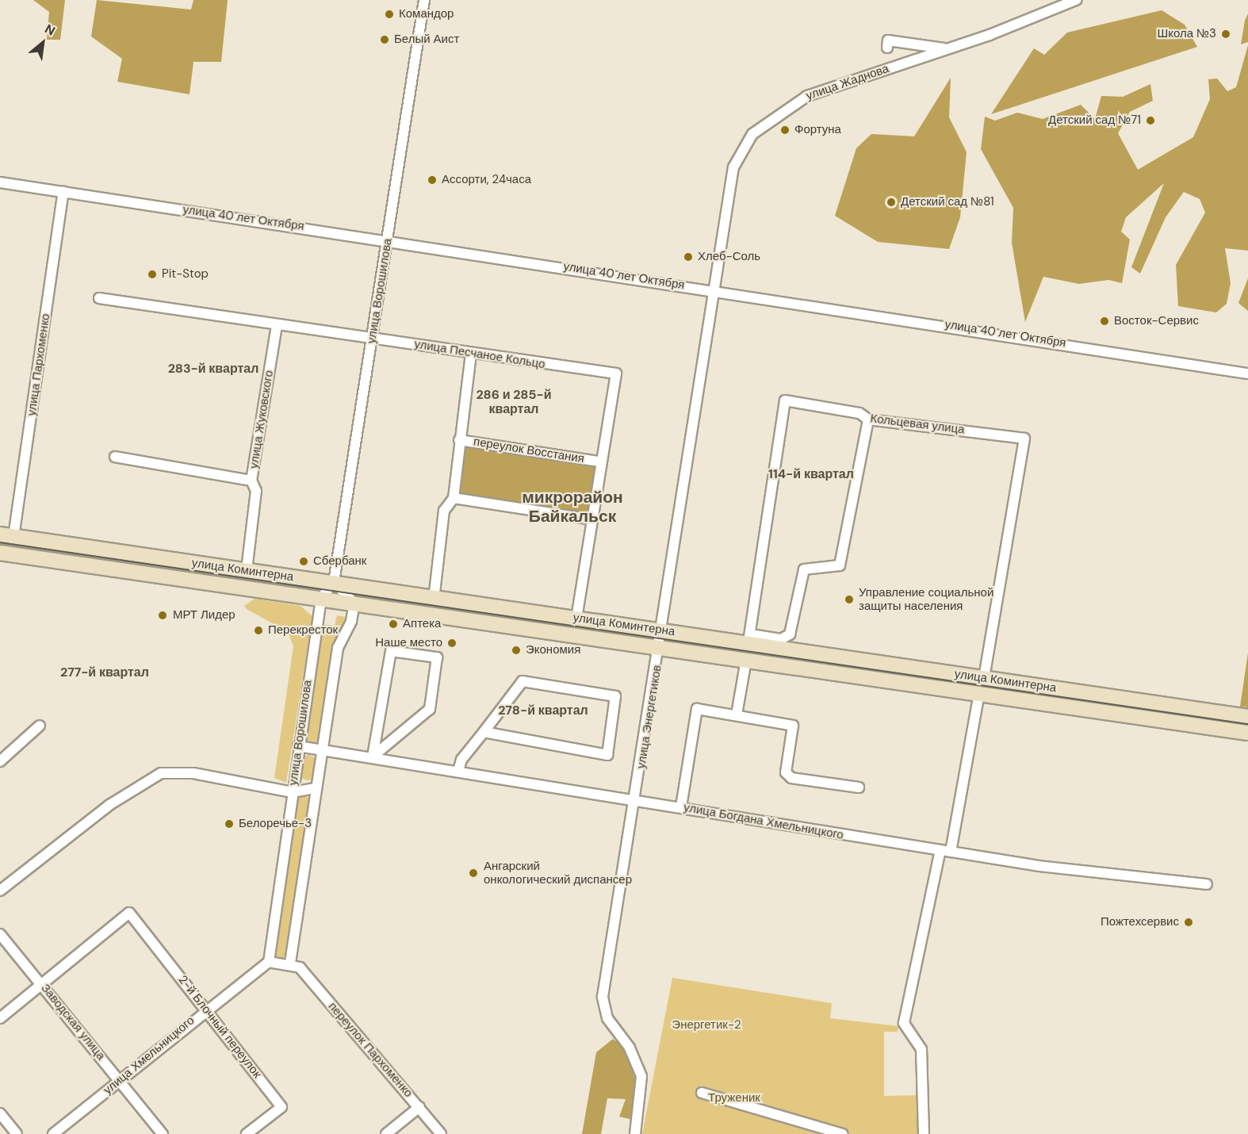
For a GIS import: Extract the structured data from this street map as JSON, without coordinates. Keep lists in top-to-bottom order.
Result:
{
  "streets": {
    "street": [
      "улица Жаднова",
      "улица 40 лет Октября",
      "улица Ворошилова",
      "улица Песчаное Кольцо",
      "улица Пархоменко",
      "улица Жуковского",
      "Кольцевая улица",
      "переулок Восстания",
      "улица Коминтерна",
      "улица Энергетиков",
      "улица Богдана Хмельницкого",
      "Заводская улица",
      "2-й Блочный переулок",
      "переулок Пархоменко",
      "улица Хмельницкого"
    ]
  },
  "crossings": [
    ["улица Жаднова", "улица 40 лет Октября"],
    ["улица Жаднова", "улица Энергетиков"],
    ["улица 40 лет Октября", "улица Ворошилова"],
    ["улица 40 лет Октября", "улица Пархоменко"],
    ["улица 40 лет Октября", "улица Энергетиков"],
    ["улица Ворошилова", "улица Песчаное Кольцо"],
    ["улица Ворошилова", "улица Коминтерна"],
    ["улица Ворошилова", "улица Богдана Хмельницкого"],
    ["улица Ворошилова", "переулок Пархоменко"],
    ["улица Песчаное Кольцо", "улица Жуковского"],
    ["улица Песчаное Кольцо", "переулок Восстания"],
    ["улица Песчаное Кольцо", "улица Коминтерна"],
    ["улица Пархоменко", "улица Коминтерна"],
    ["улица Жуковского", "улица Коминтерна"],
    ["Кольцевая улица", "улица Коминтерна"],
    ["улица Коминтерна", "улица Энергетиков"],
    ["улица Энергетиков", "улица Богдана Хмельницкого"],
    ["Заводская улица", "2-й Блочный переулок"],
    ["Заводская улица", "улица Хмельницкого"],
    ["2-й Блочный переулок", "улица Хмельницкого"]
  ],
  "districts": [
    "283-й квартал",
    "286 и 285-й квартал",
    "114-й квартал",
    "микрорайон Байкальск",
    "277-й квартал",
    "278-й квартал"
  ],
  "parks": ["Энергетик-2", "Труженик"],
  "places": [
    "Командор",
    "Школа №3",
    "Белый Аист",
    "Детский сад №71",
    "Фортуна",
    "Ассорти, 24часа",
    "Детский сад №81",
    "Хлеб-Соль",
    "Pit-Stop",
    "Восток-Сервис",
    "Сбербанк",
    "Управление социальной защиты населения",
    "МРТ Лидер",
    "Аптека",
    "Перекресток",
    "Наше место",
    "Экономия",
    "Белоречье-3",
    "Ангарский онкологический диспансер",
    "Пожтехсервис"
  ],
  "north": "top right"
}
